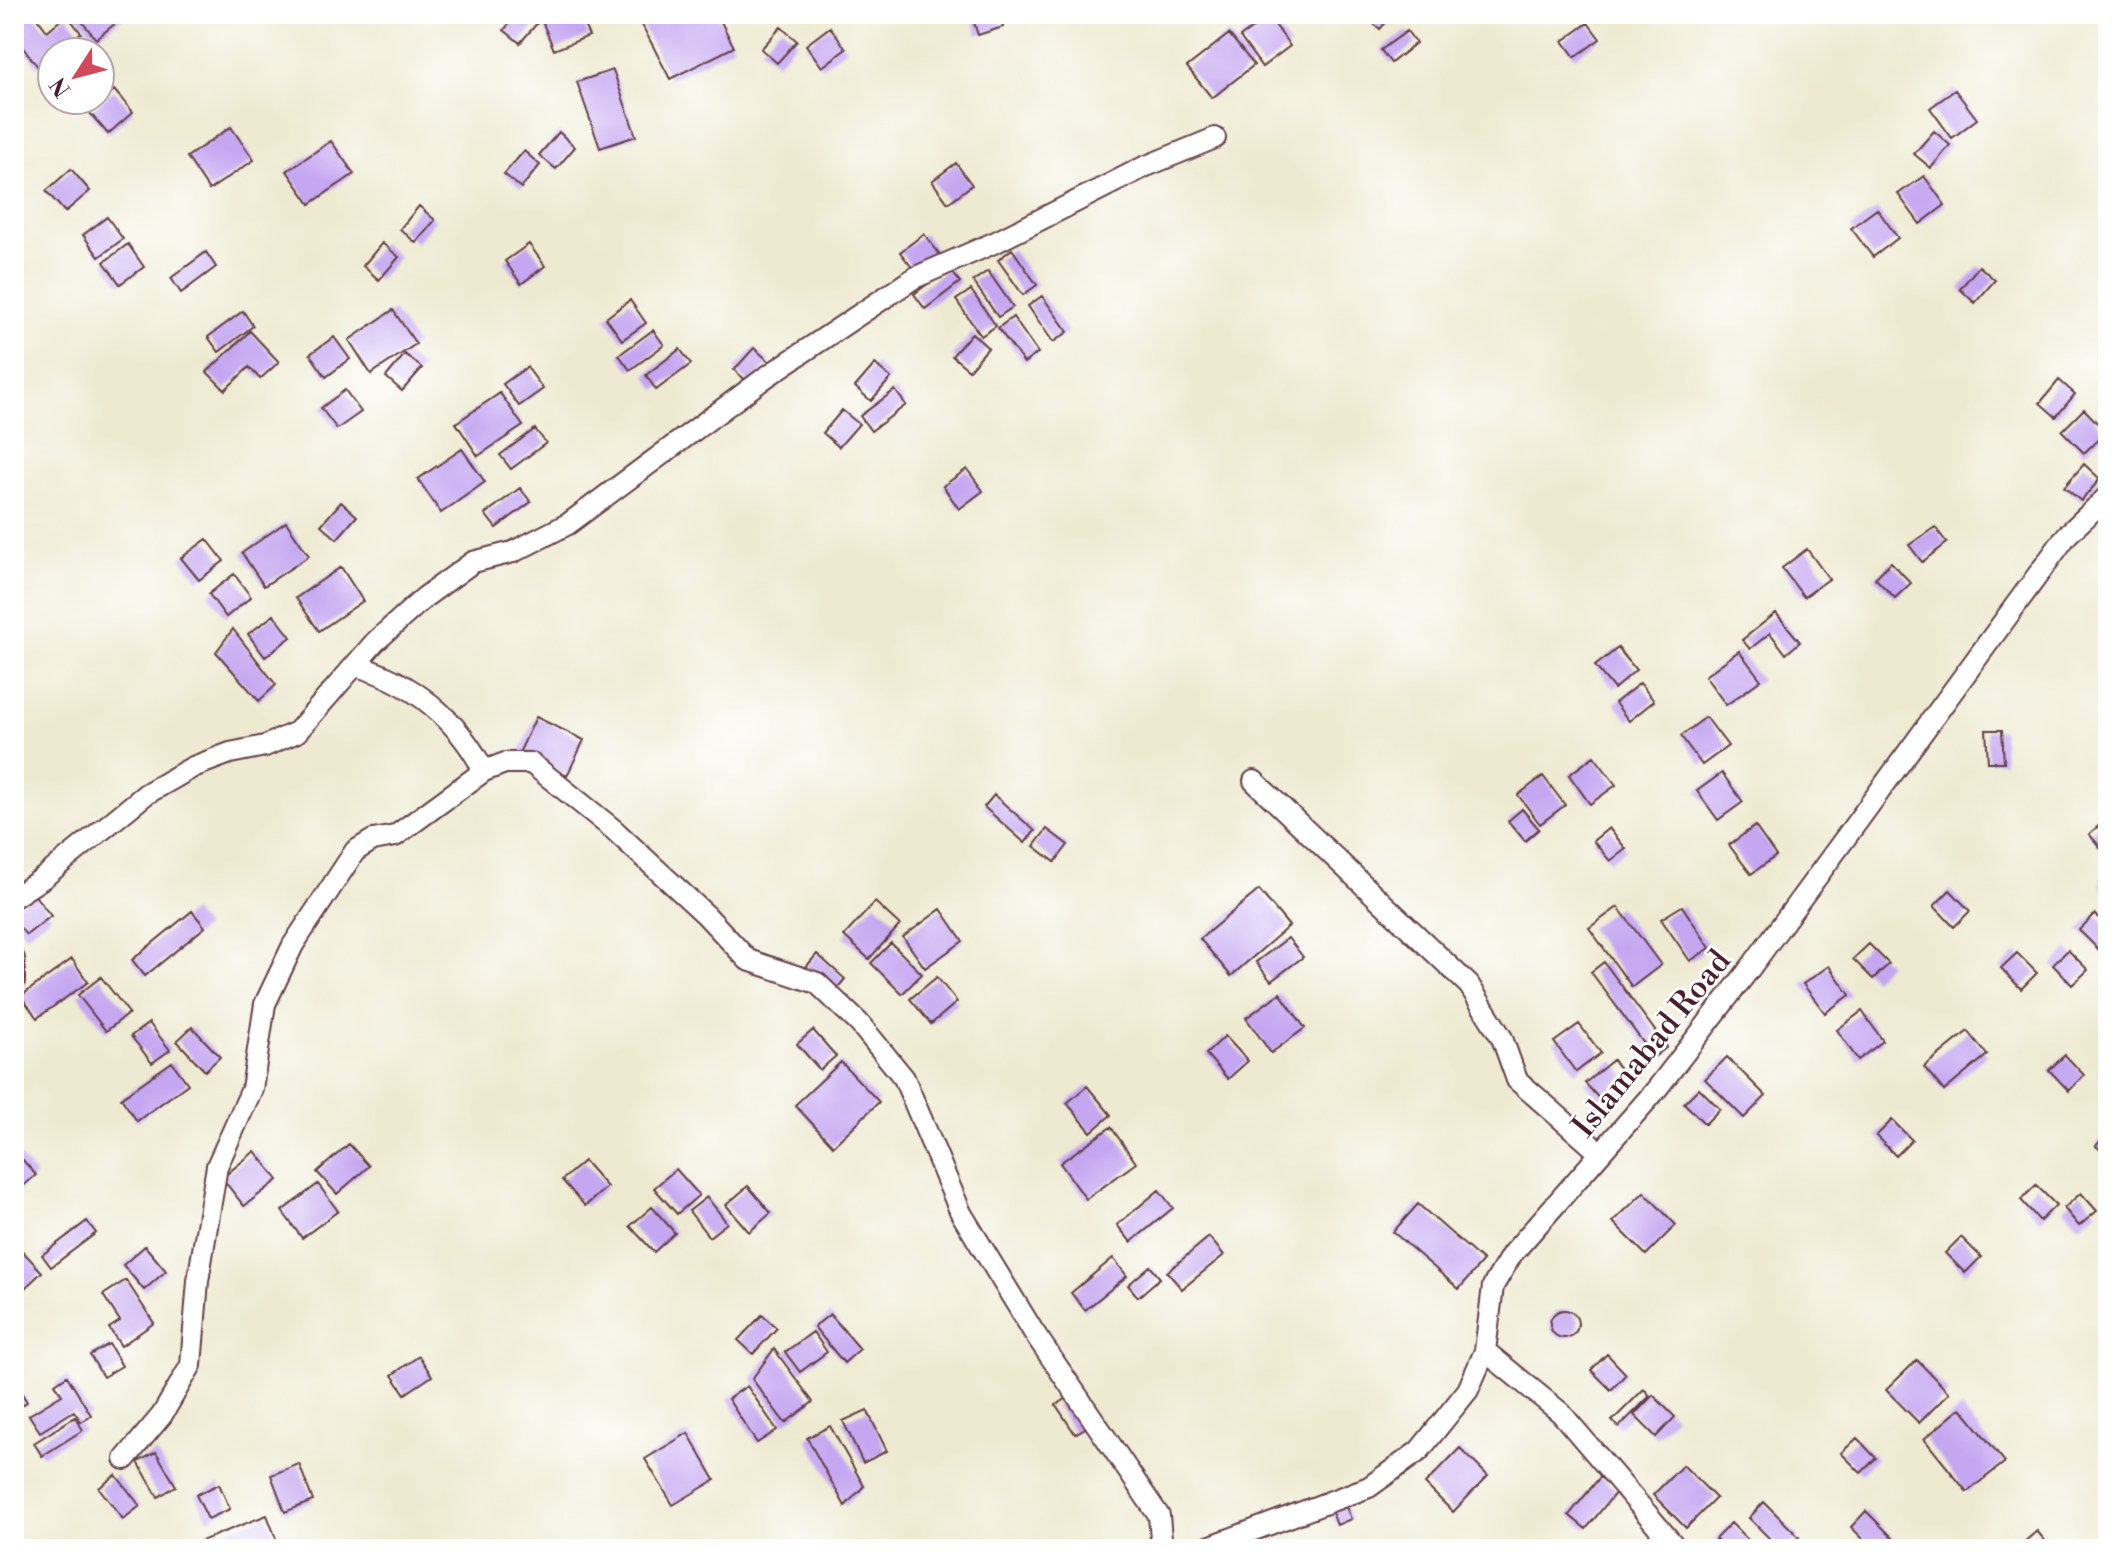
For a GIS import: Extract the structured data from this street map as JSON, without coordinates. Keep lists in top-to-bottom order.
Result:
{
  "streets": {
    "street": ["Islamabad Road"]
  },
  "north": "bottom left"
}
